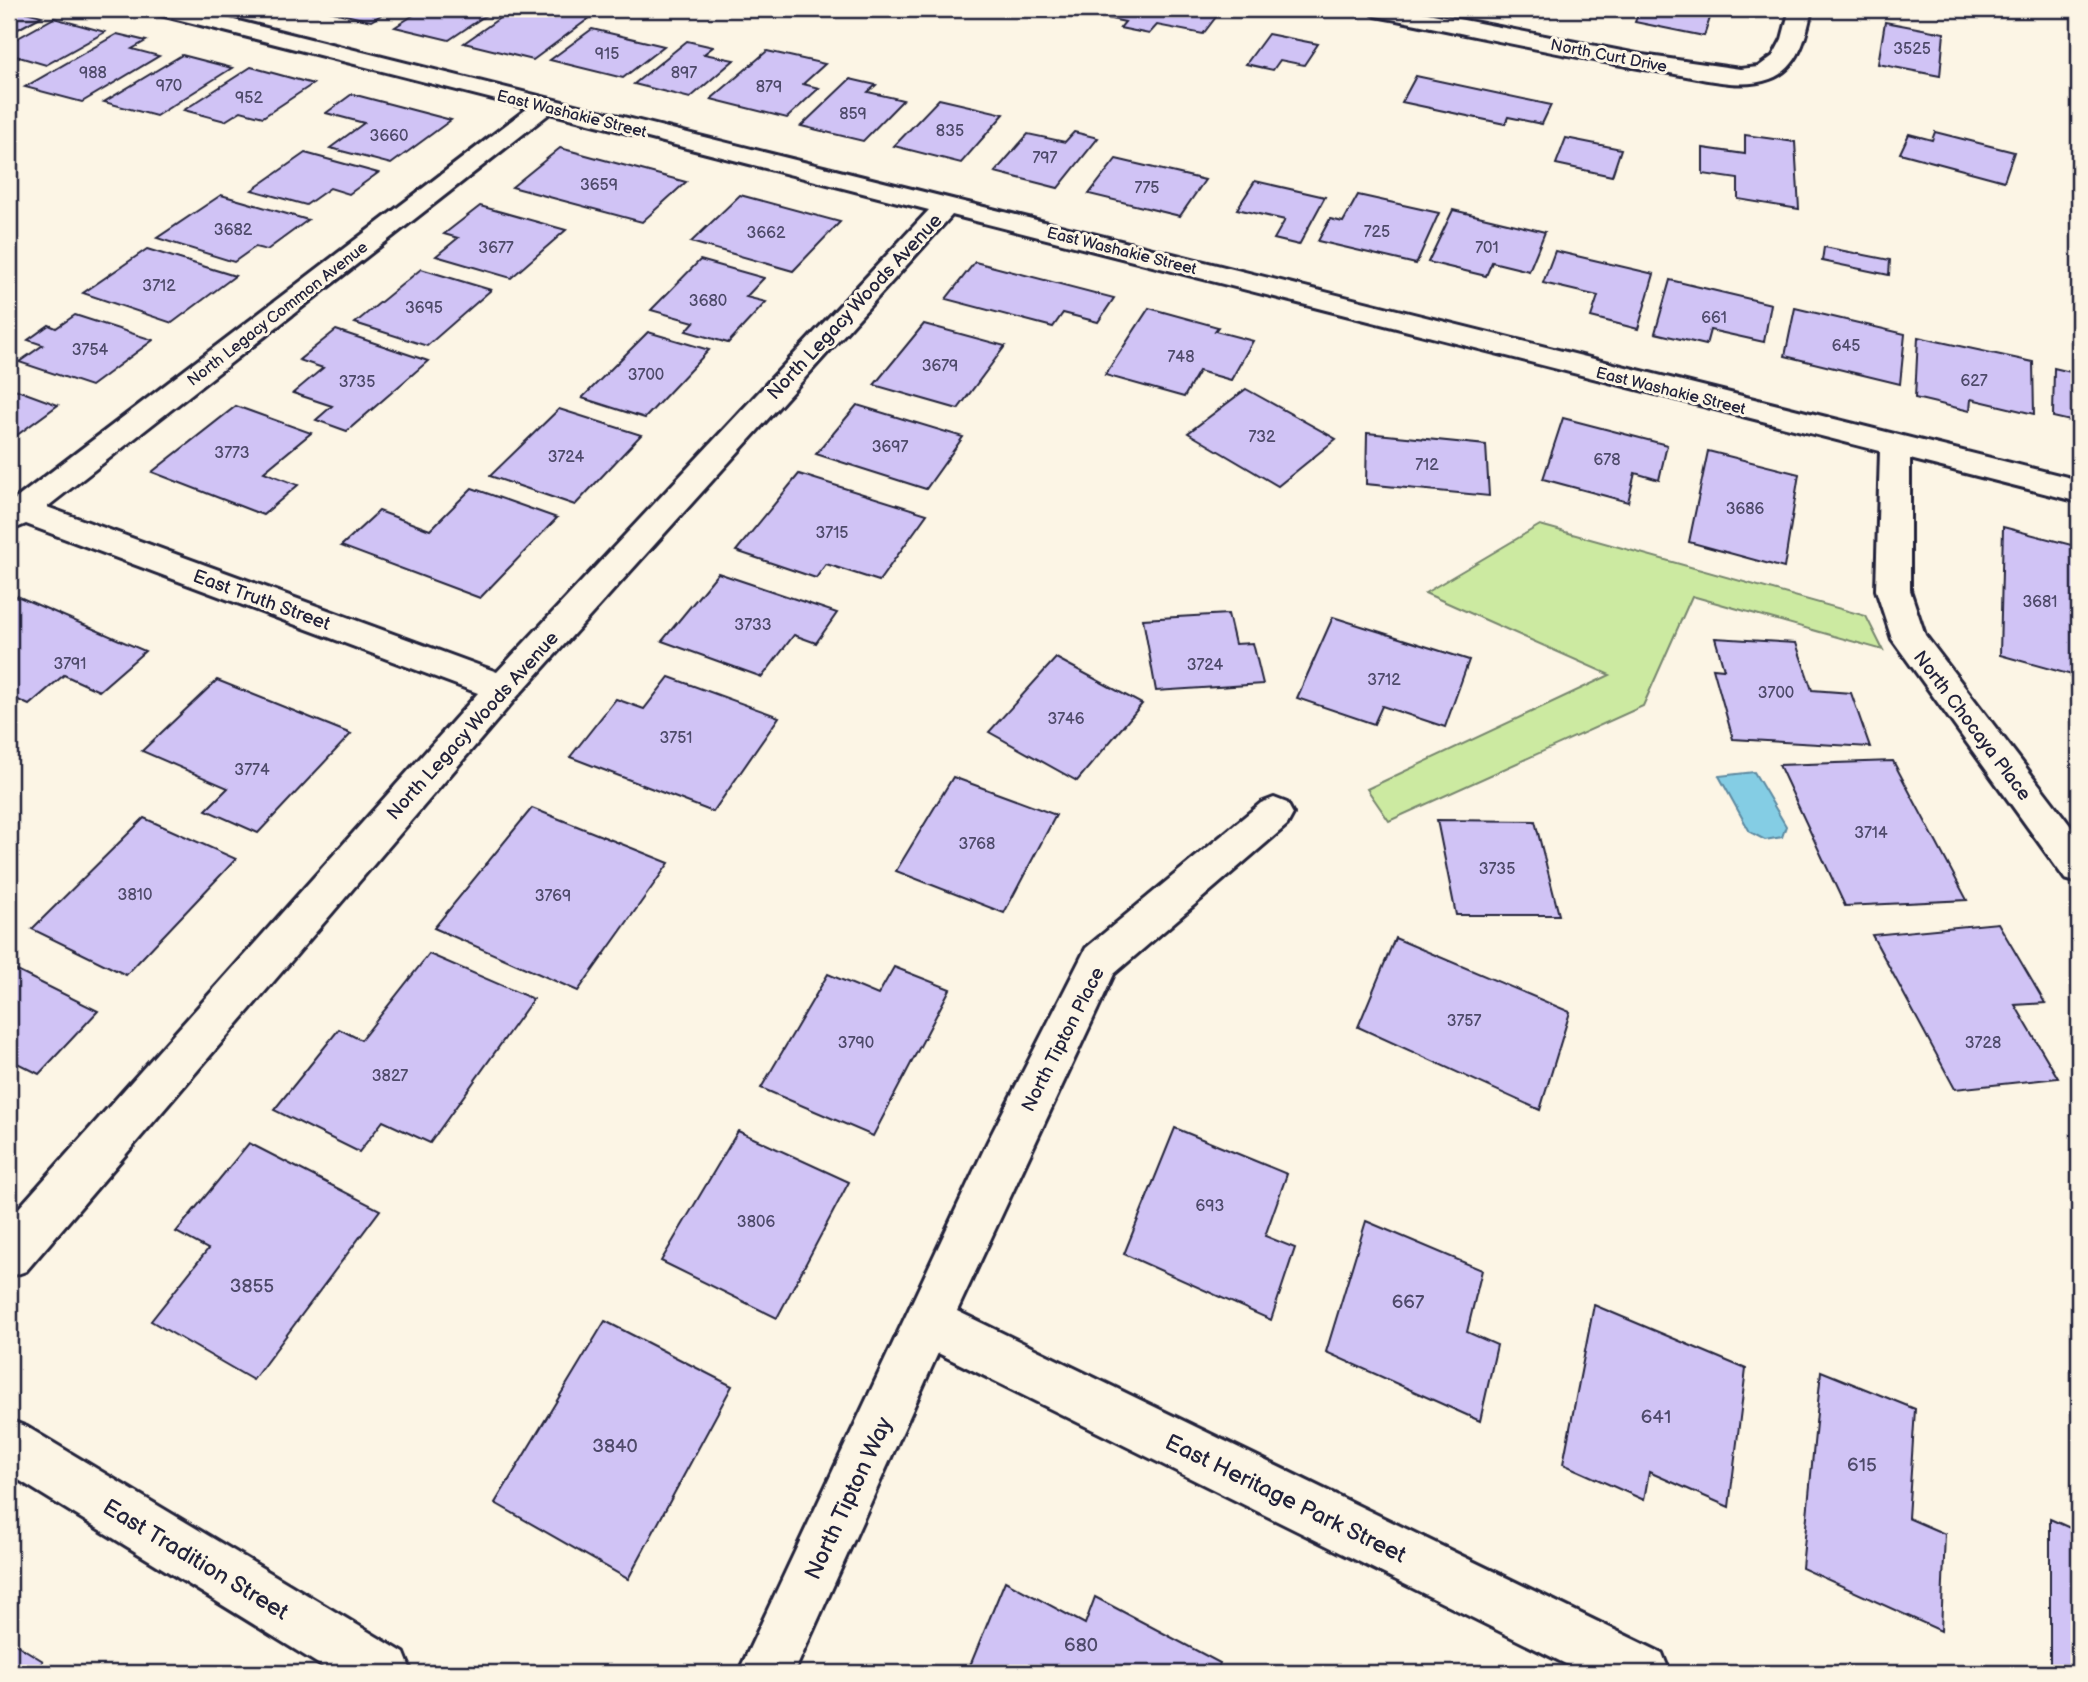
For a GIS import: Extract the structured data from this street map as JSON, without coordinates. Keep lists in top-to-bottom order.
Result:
{
  "streets": {
    "street": [
      "North Curt Drive",
      "East Washakie Street",
      "North Legacy Woods Avenue",
      "North Legacy Common Avenue",
      "East Truth Street",
      "North Chocaya Place",
      "North Tipton Place",
      "North Tipton Way",
      "East Heritage Park Street",
      "East Tradition Street"
    ]
  },
  "crossings": [
    ["East Washakie Street", "North Legacy Woods Avenue"],
    ["East Washakie Street", "North Legacy Common Avenue"],
    ["East Washakie Street", "North Chocaya Place"],
    ["North Legacy Woods Avenue", "East Truth Street"],
    ["North Legacy Common Avenue", "East Truth Street"],
    ["North Tipton Place", "North Tipton Way"],
    ["North Tipton Place", "East Heritage Park Street"],
    ["North Tipton Way", "East Heritage Park Street"]
  ],
  "house_numbers": [
    "3525",
    "915",
    "988",
    "897",
    "970",
    "879",
    "952",
    "859",
    "835",
    "3660",
    "797",
    "3659",
    "775",
    "3682",
    "725",
    "3662",
    "3677",
    "701",
    "3712",
    "3680",
    "3695",
    "661",
    "645",
    "3754",
    "748",
    "3679",
    "3700",
    "627",
    "3735",
    "732",
    "3697",
    "3773",
    "3724",
    "678",
    "712",
    "3686",
    "3715",
    "3681",
    "3733",
    "3791",
    "3724",
    "3712",
    "3700",
    "3746",
    "3751",
    "3774",
    "3714",
    "3768",
    "3735",
    "3810",
    "3769",
    "3757",
    "3790",
    "3728",
    "3827",
    "693",
    "3806",
    "3855",
    "667",
    "641",
    "3840",
    "615",
    "680"
  ]
}
